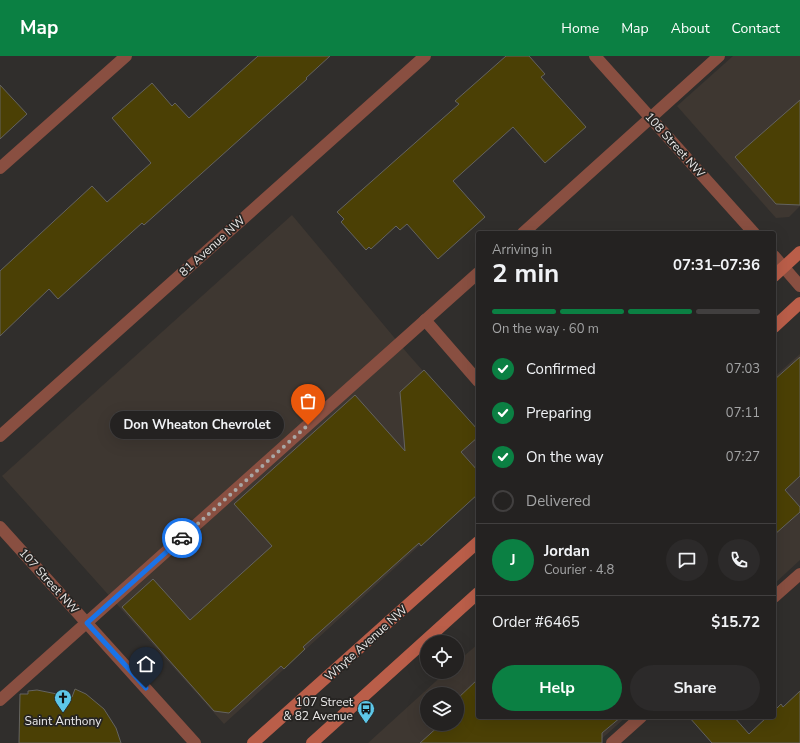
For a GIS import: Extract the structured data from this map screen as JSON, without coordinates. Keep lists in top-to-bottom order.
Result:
{
  "streets": {
    "main road": ["Whyte Avenue NW"],
    "street": ["108 Street NW", "81 Avenue NW", "107 Street NW"]
  },
  "places": {
    "other": ["Don Wheaton Chevrolet"],
    "church": ["Saint Anthony"],
    "bus stop": ["107 Street & 82 Avenue"]
  },
  "page": {
    "header": "Map",
    "nav": [
      "Home",
      "Map",
      "About",
      "Contact"
    ],
    "heading": ["2 min", "Arriving in", "07:31–07:36"],
    "panel": [
      "Jordan",
      "Courier · 4.8",
      "Order #6465",
      "$15.72"
    ],
    "bar": "On the way · 60 m",
    "list": [
      ["Confirmed", "07:03"],
      ["Preparing", "07:11"],
      ["On the way", "07:27"],
      "Delivered"
    ],
    "bubble": "Don Wheaton Chevrolet",
    "round": "J",
    "buttons": ["Help", "Share"]
  }
}
